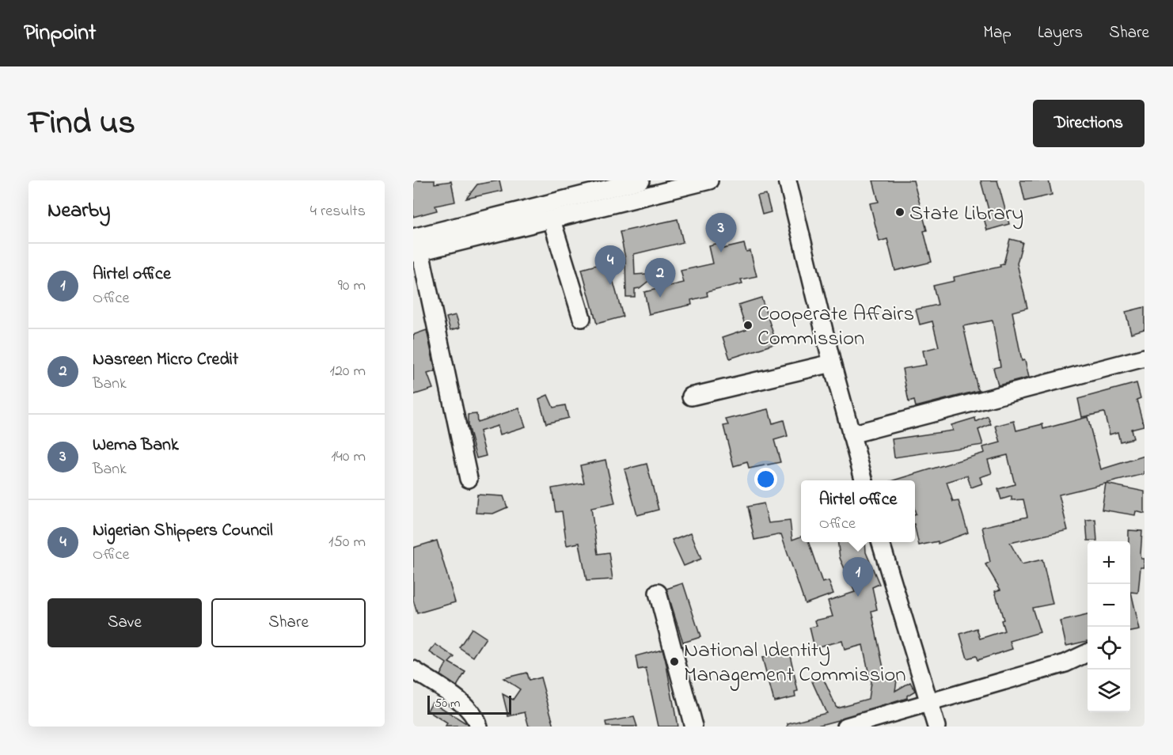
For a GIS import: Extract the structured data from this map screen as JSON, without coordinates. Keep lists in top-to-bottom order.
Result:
{
  "places": ["State Library", "Cooperate Affairs Commission", "National Identity Management Commission"],
  "scale_bar": "50 m",
  "page": {
    "header": "Pinpoint",
    "nav": ["Map", "Layers", "Share"],
    "title": "Find us",
    "buttons": [
      "Directions",
      ["Save", "Share"]
    ],
    "heading": ["Nearby", "4 results"],
    "pins": [
      "3",
      "4",
      "2",
      "1"
    ],
    "list": [
      {
        "mark": "1",
        "name": "Airtel office",
        "note": "Office",
        "value": "90 m"
      },
      {
        "mark": "2",
        "name": "Nasreen Micro Credit",
        "note": "Bank",
        "value": "120 m"
      },
      {
        "mark": "3",
        "name": "Wema Bank",
        "note": "Bank",
        "value": "140 m"
      },
      {
        "mark": "4",
        "name": "Nigerian Shippers Council",
        "note": "Office",
        "value": "150 m"
      }
    ],
    "popup": ["Airtel office", "Office"],
    "map_buttons": ["+", "−"],
    "scale": "50 m"
  }
}
